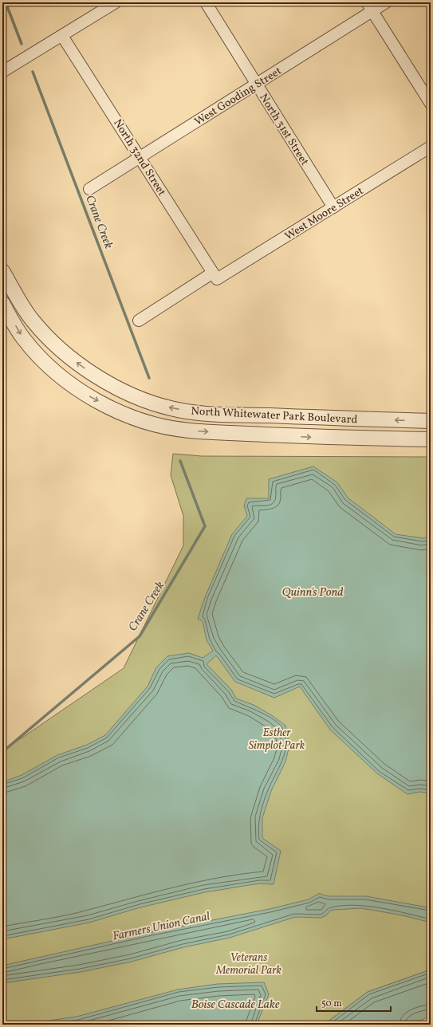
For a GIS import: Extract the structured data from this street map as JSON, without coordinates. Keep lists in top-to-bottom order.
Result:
{
  "streets": {
    "street": [
      "West Gooding Street",
      "North 31st Street",
      "North 32nd Street",
      "West Moore Street",
      "North Whitewater Park Boulevard"
    ]
  },
  "crossings": [
    ["West Gooding Street", "North 31st Street"],
    ["West Gooding Street", "North 32nd Street"],
    ["North 31st Street", "West Moore Street"],
    ["North 32nd Street", "West Moore Street"]
  ],
  "water": [
    "Crane Creek",
    "Quinn's Pond",
    "Farmers Union Canal",
    "Boise Cascade Lake"
  ],
  "parks": ["Esther Simplot Park", "Veterans Memorial Park"],
  "scale_bar": "50 m"
}
